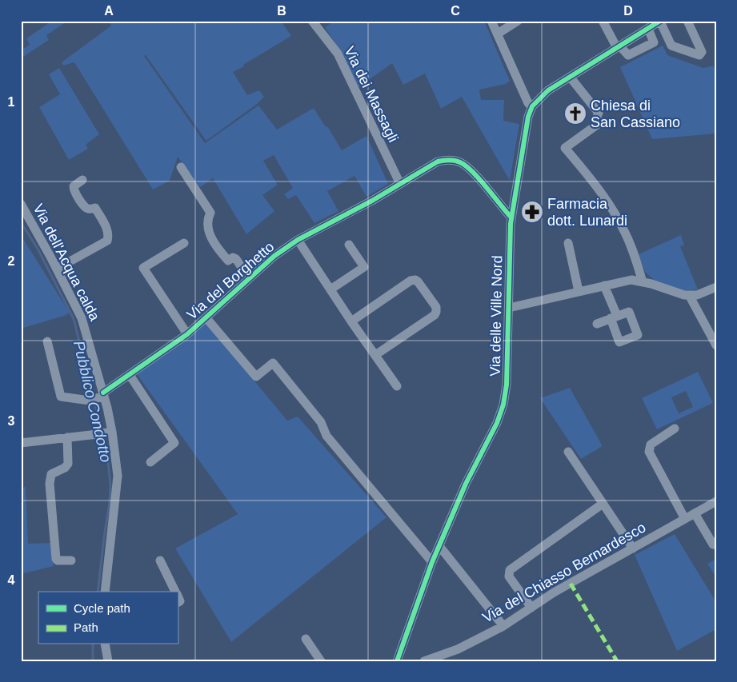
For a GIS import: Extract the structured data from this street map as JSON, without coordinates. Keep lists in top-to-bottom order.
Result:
{
  "streets": {
    "street": [
      "Via dei Massagli",
      "Via dell'Acqua calda",
      "Via del Borghetto",
      "Via delle Ville Nord",
      "Via del Chiasso Bernardesco"
    ]
  },
  "crossings": [
    ["Via dei Massagli", "Via del Borghetto"],
    ["Via dell'Acqua calda", "Via del Borghetto"],
    ["Via del Borghetto", "Via delle Ville Nord"]
  ],
  "water": ["Pubblico Condotto"],
  "places": {
    "church": ["Chiesa di San Cassiano"],
    "pharmacy": ["Farmacia dott. Lunardi"]
  },
  "legend": ["Cycle path", "Path"],
  "grid": {
    "columns": [
      "A",
      "B",
      "C",
      "D"
    ],
    "rows": [
      "1",
      "2",
      "3",
      "4"
    ]
  }
}
